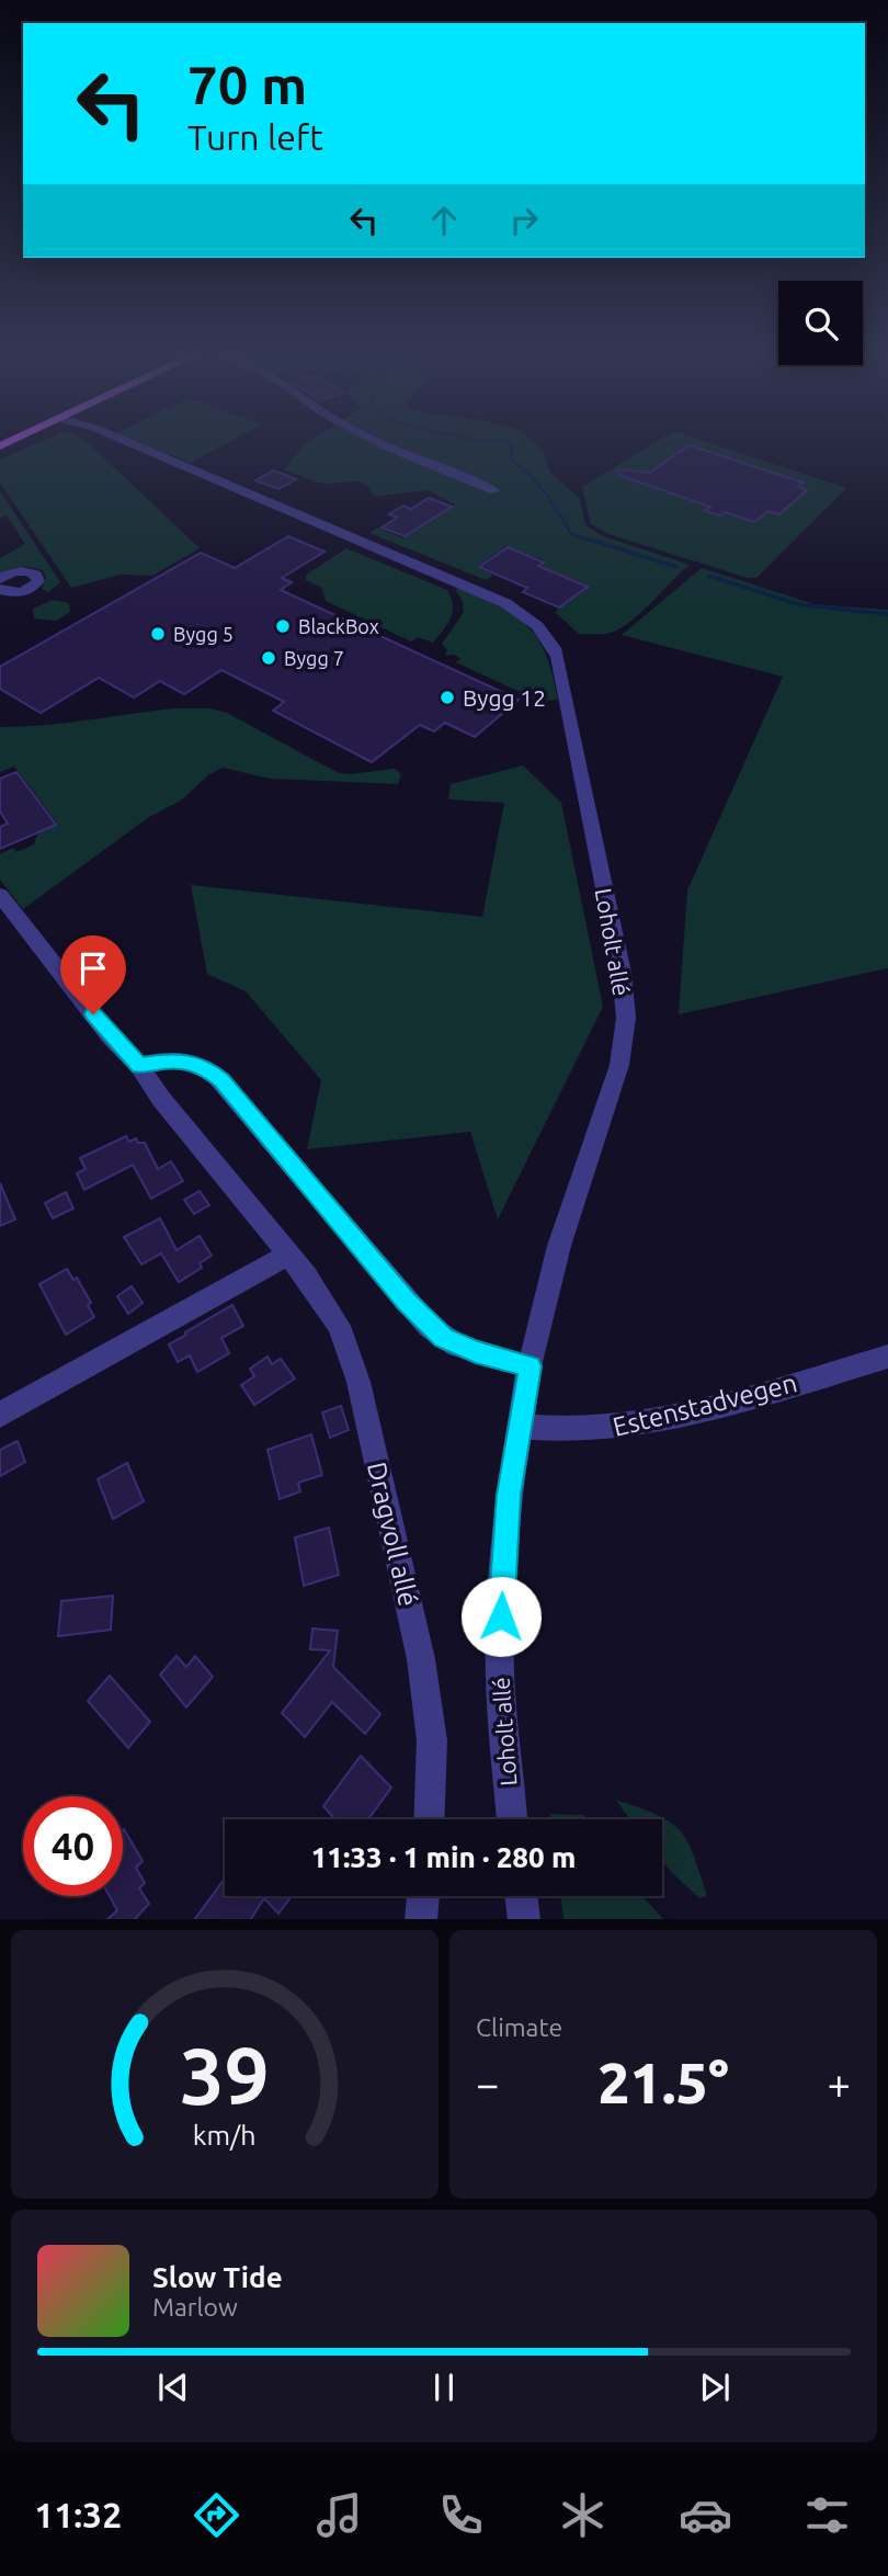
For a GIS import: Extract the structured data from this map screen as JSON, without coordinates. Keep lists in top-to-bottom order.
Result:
{
  "streets": {
    "street": ["Loholt allé", "Estenstadvegen", "Dragvoll allé"]
  },
  "crossings": [
    ["Loholt allé", "Estenstadvegen"]
  ],
  "places": [
    "BlackBox",
    "Bygg 5",
    "Bygg 7",
    "Bygg 12"
  ],
  "page": {
    "turn": ["70 m", "Turn left"],
    "limit": "40",
    "trip": "11:33 · 1 min · 280 m",
    "tile": "Climate",
    "heat": ["−", "21.5°", "+"],
    "song": ["Slow Tide", "Marlow"],
    "tabs": "11:32",
    "gauge": ["39", "km/h"]
  }
}
